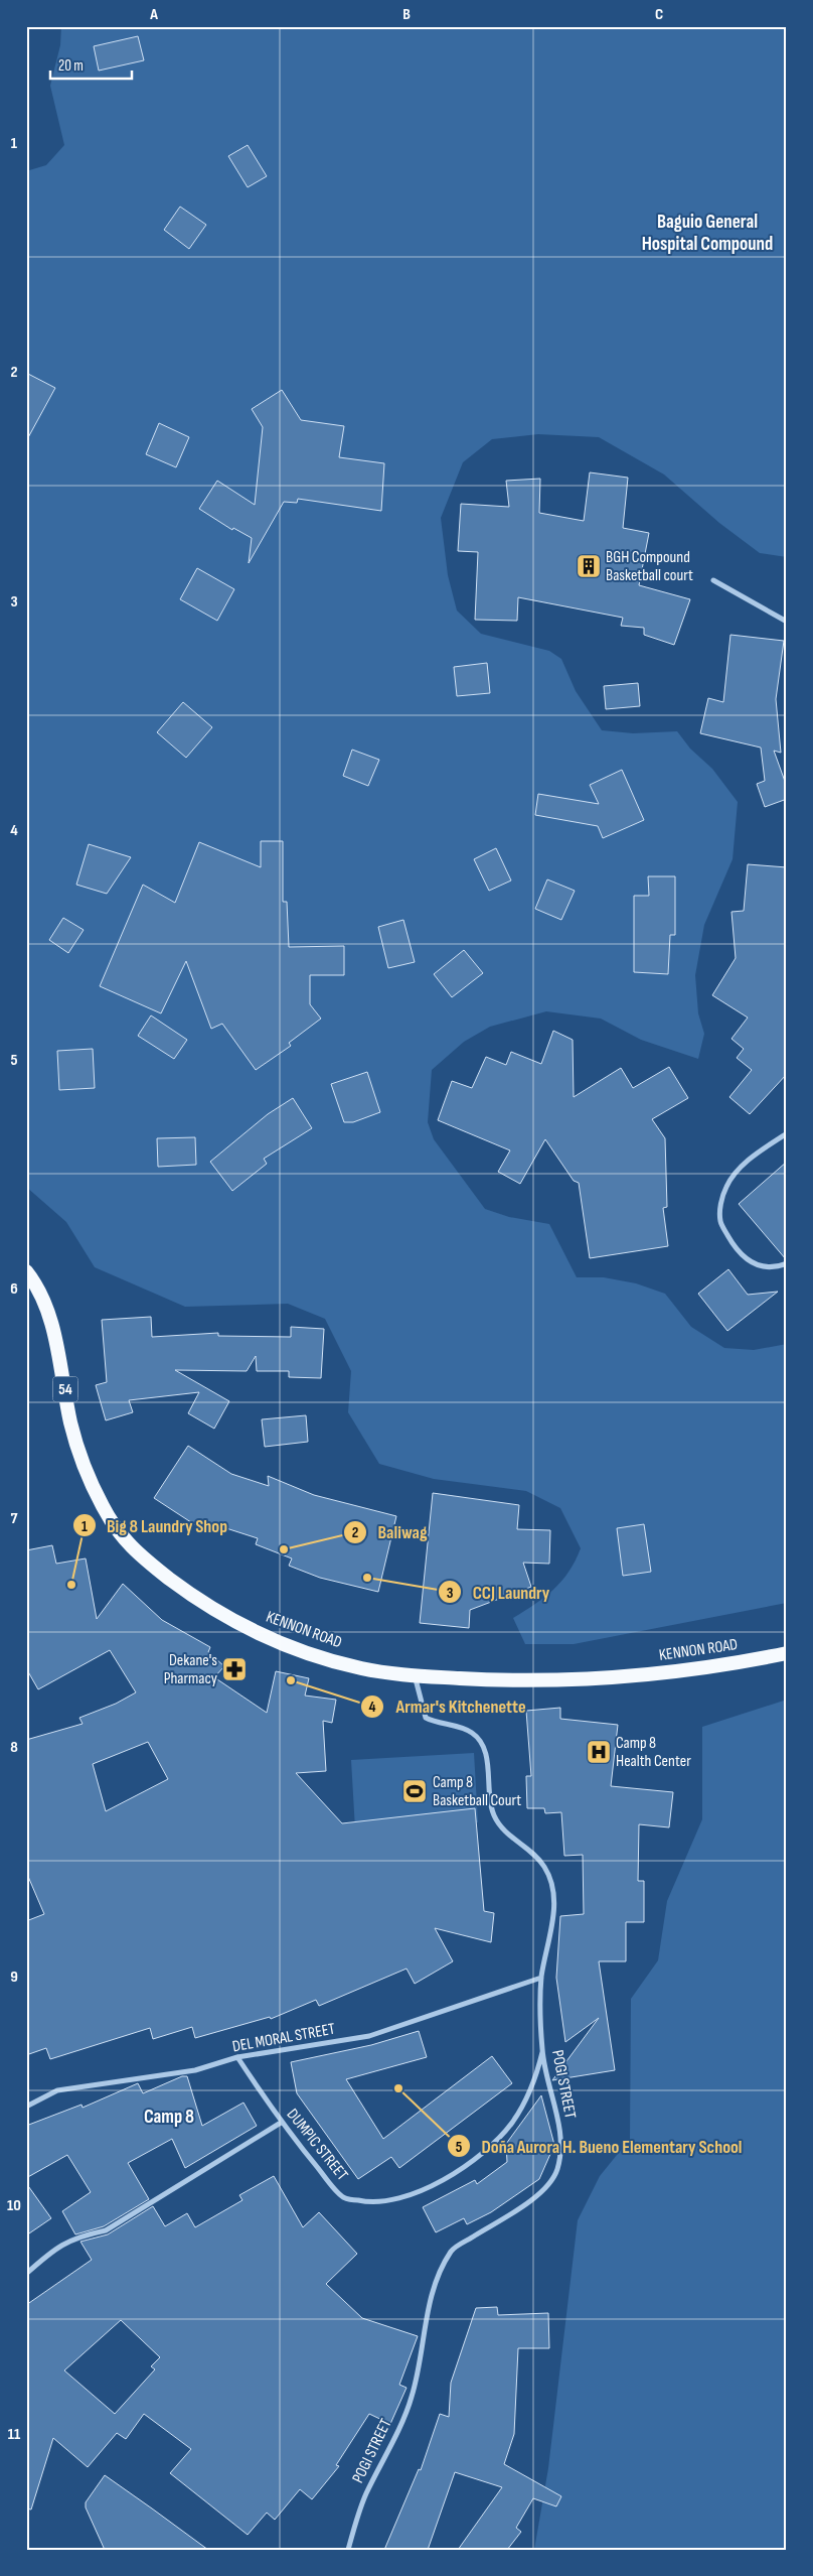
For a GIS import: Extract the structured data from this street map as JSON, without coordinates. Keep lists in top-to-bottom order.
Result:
{
  "streets": {
    "highway": ["54", "KENNON ROAD"],
    "street": ["DEL MORAL STREET", "POGI STREET", "DUMPIC STREET"]
  },
  "crossings": [
    ["KENNON ROAD", "POGI STREET"],
    ["DEL MORAL STREET", "POGI STREET"],
    ["DEL MORAL STREET", "DUMPIC STREET"],
    ["POGI STREET", "DUMPIC STREET"]
  ],
  "districts": ["Baguio General Hospital Compound", "Camp 8"],
  "places": {
    "building": ["BGH Compound Basketball court"],
    "other": [
      "Baliwag",
      "CCJ Laundry",
      "Big 8 Laundry Shop",
      "Armar's Kitchenette",
      "Doña Aurora H. Bueno Elementary School"
    ],
    "pharmacy": ["Dekane's Pharmacy"],
    "hospital": ["Camp 8 Health Center"],
    "sports": ["Camp 8 Basketball Court"]
  },
  "scale_bar": "20 m",
  "grid": {
    "columns": ["A", "B", "C"],
    "rows": [
      "1",
      "2",
      "3",
      "4",
      "5",
      "6",
      "7",
      "8",
      "9",
      "10",
      "11"
    ]
  }
}
